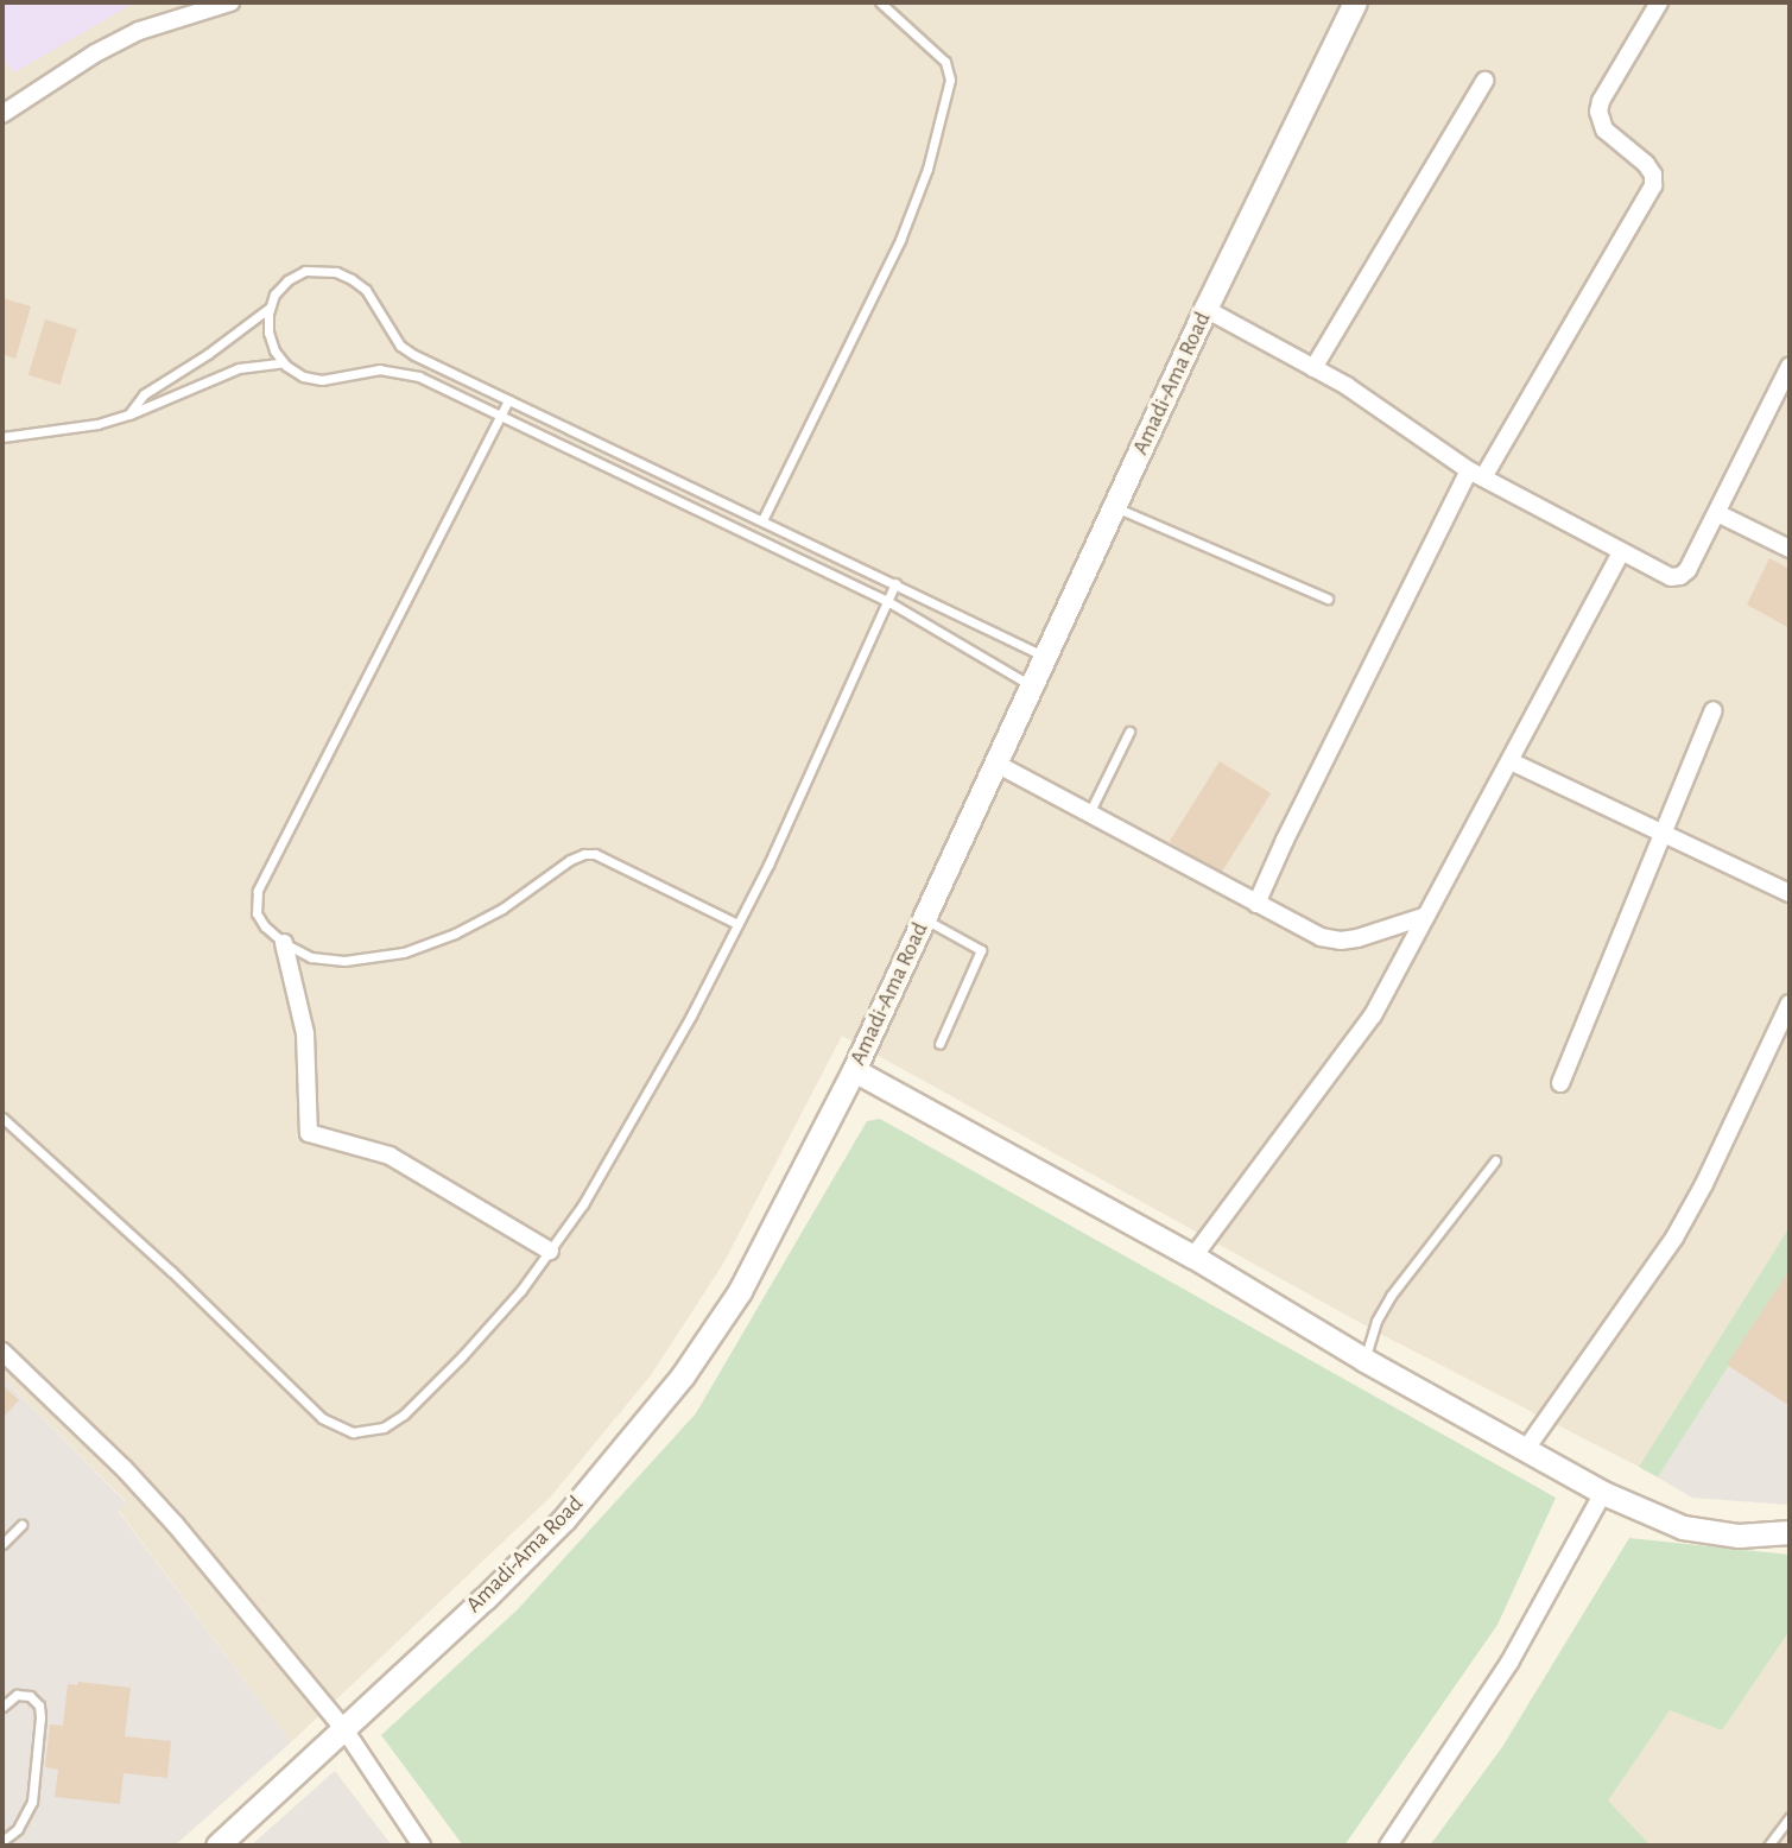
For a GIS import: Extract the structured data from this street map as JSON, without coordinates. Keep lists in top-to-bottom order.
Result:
{
  "streets": {
    "street": ["Amadi-Ama Road"]
  }
}
